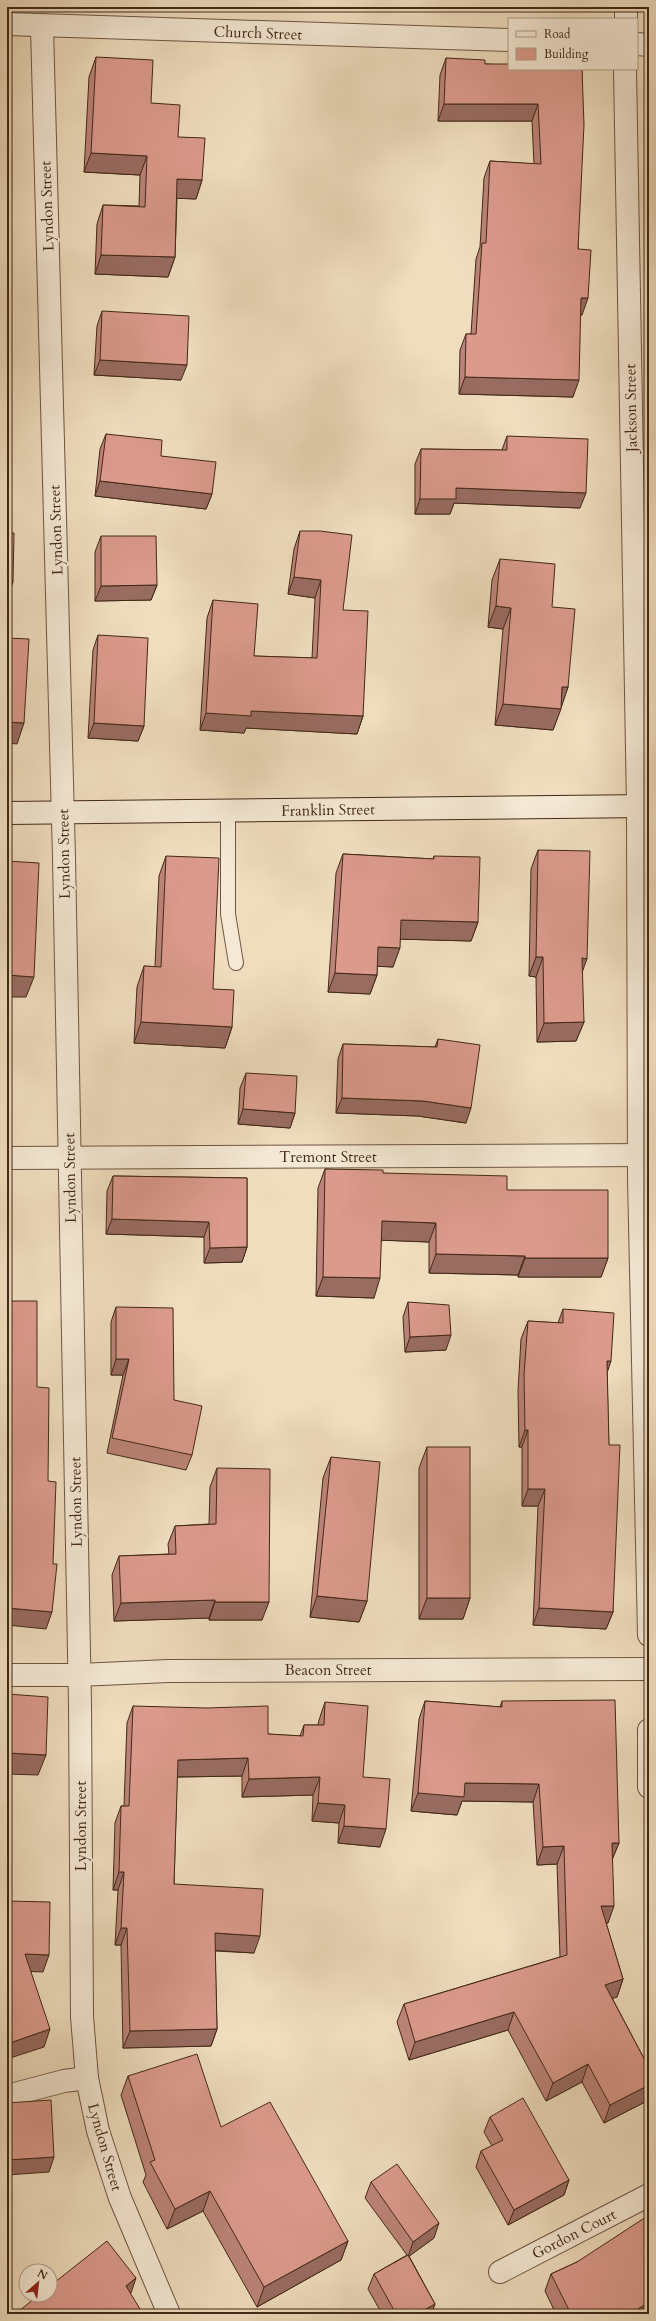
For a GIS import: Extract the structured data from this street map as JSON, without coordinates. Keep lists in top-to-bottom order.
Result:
{
  "streets": {
    "street": [
      "Church Street",
      "Lyndon Street",
      "Jackson Street",
      "Franklin Street",
      "Tremont Street",
      "Beacon Street",
      "Gordon Court"
    ]
  },
  "crossings": [
    ["Church Street", "Lyndon Street"],
    ["Lyndon Street", "Franklin Street"],
    ["Lyndon Street", "Tremont Street"],
    ["Lyndon Street", "Beacon Street"],
    ["Jackson Street", "Franklin Street"],
    ["Jackson Street", "Tremont Street"]
  ],
  "legend": ["Road", "Building"],
  "north": "top right"
}
